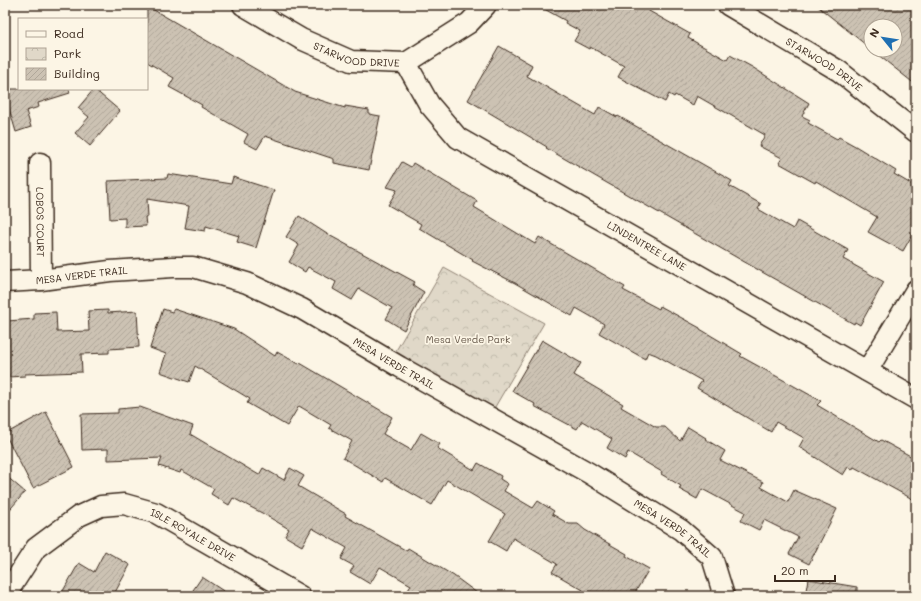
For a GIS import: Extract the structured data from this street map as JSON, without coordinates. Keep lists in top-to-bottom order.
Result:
{
  "streets": {
    "street": [
      "STARWOOD DRIVE",
      "LOBOS COURT",
      "LINDENTREE LANE",
      "MESA VERDE TRAIL",
      "ISLE ROYALE DRIVE"
    ]
  },
  "crossings": [
    ["STARWOOD DRIVE", "LINDENTREE LANE"],
    ["LOBOS COURT", "MESA VERDE TRAIL"]
  ],
  "parks": ["Mesa Verde Park"],
  "legend": ["Road", "Park", "Building"],
  "scale_bar": "20 m",
  "north": "top left"
}
